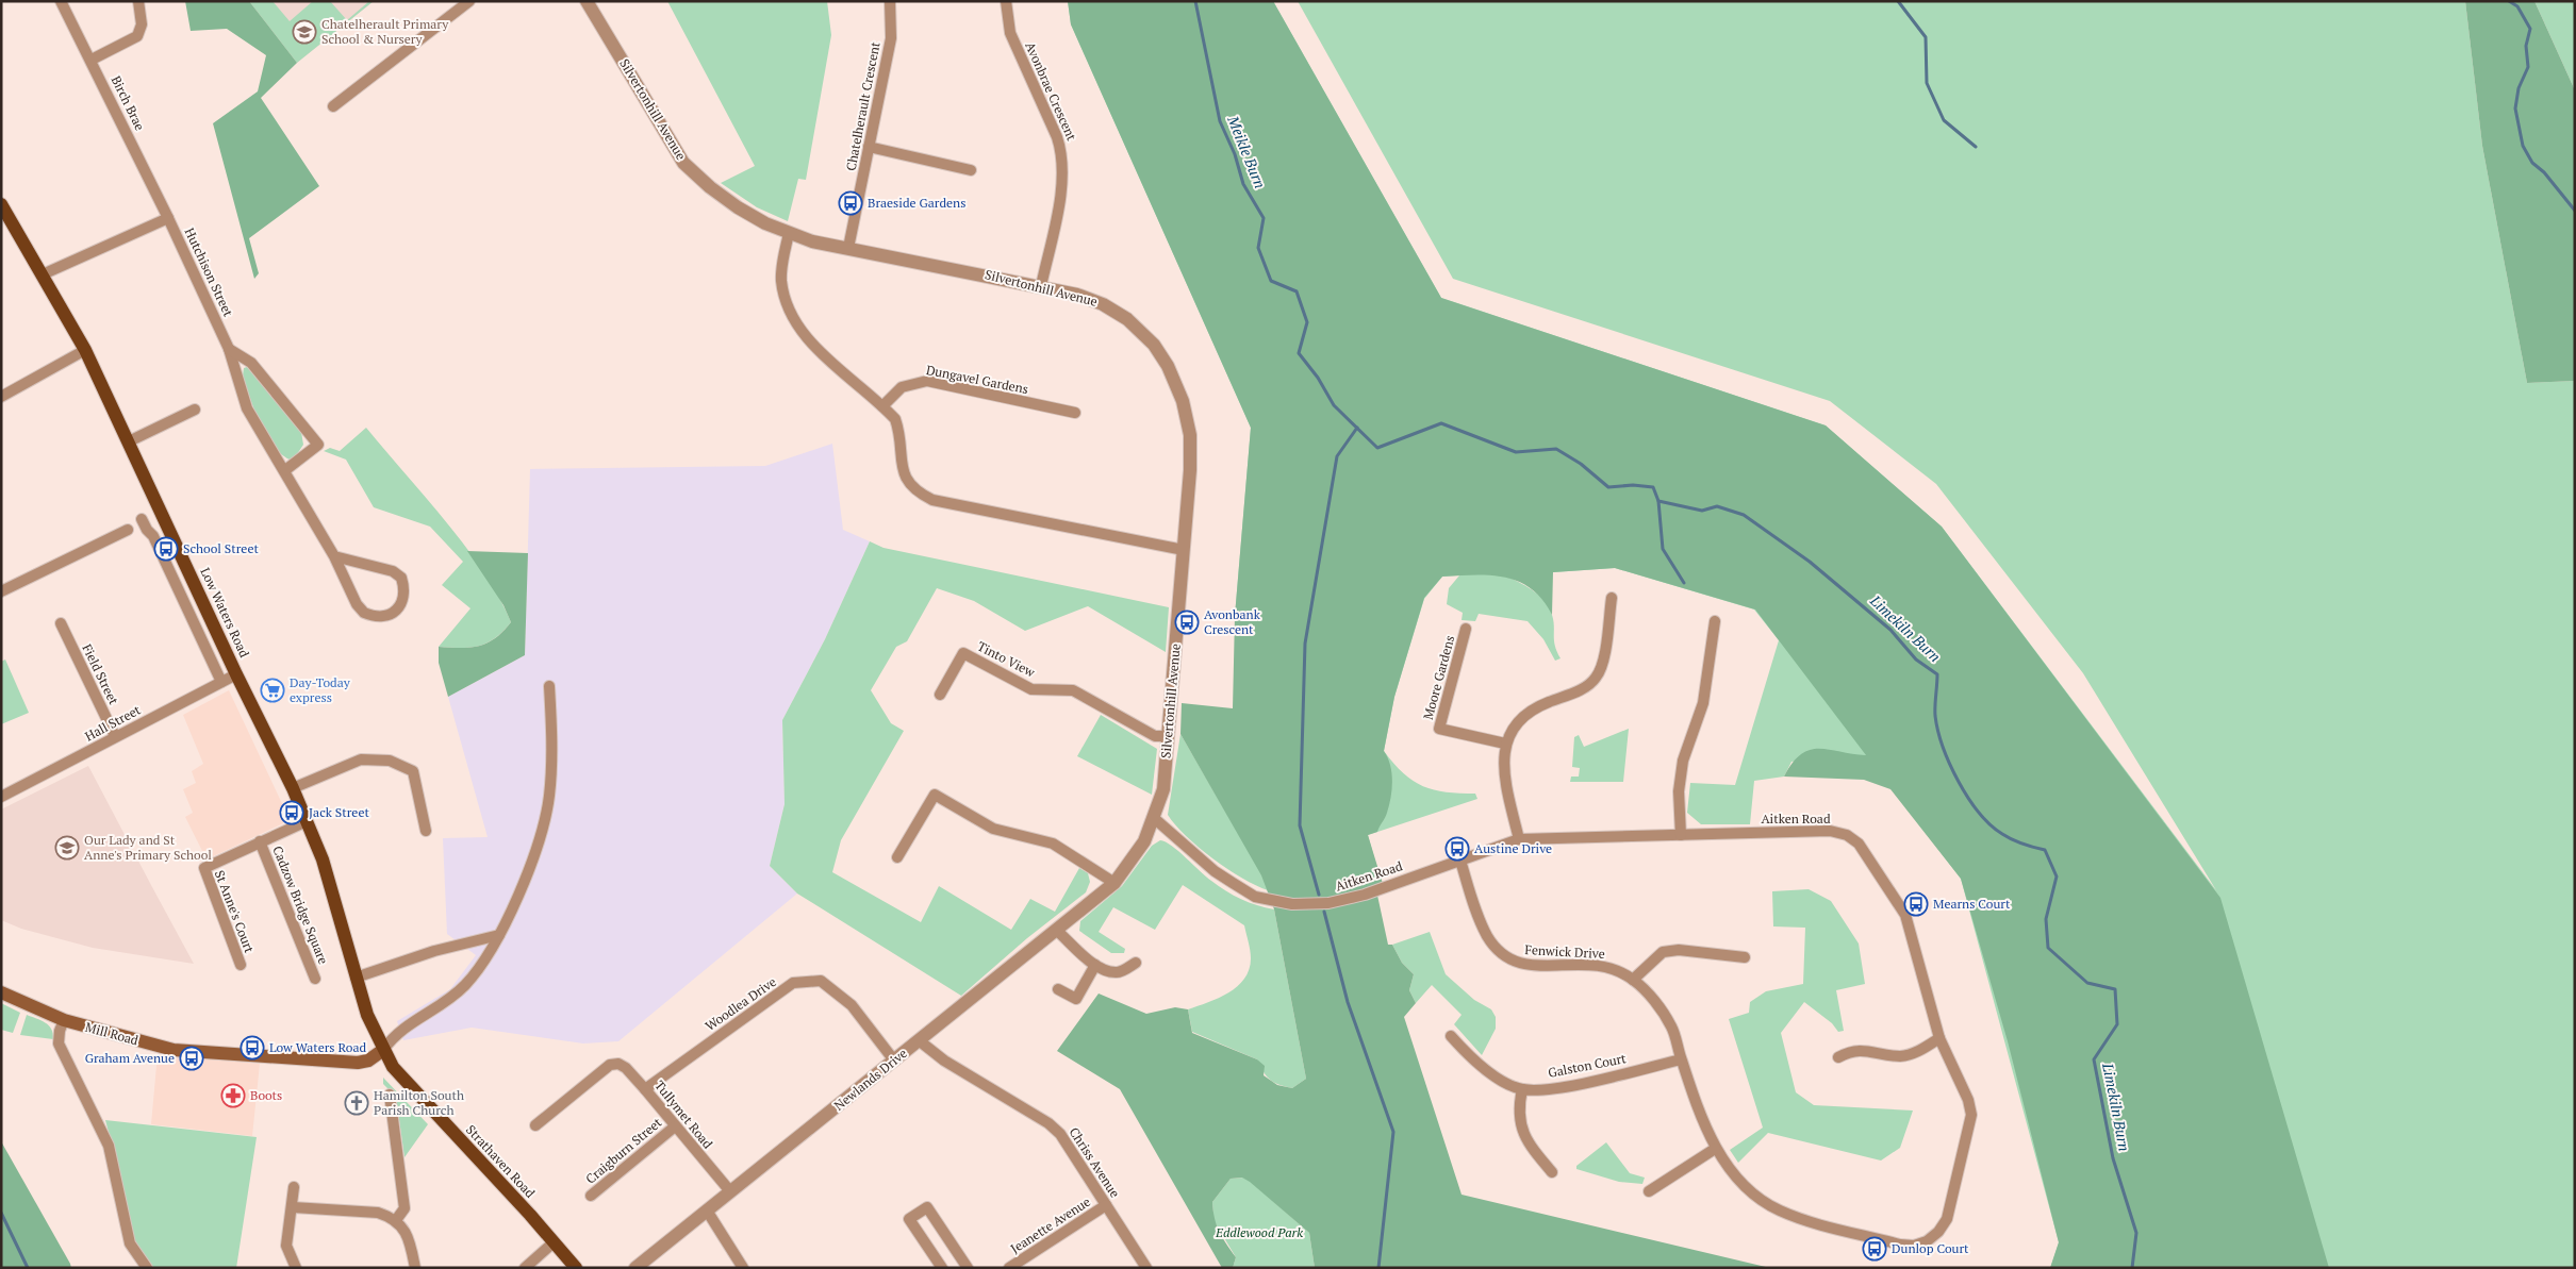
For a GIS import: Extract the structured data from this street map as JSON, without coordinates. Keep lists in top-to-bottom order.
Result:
{
  "streets": {
    "main road": ["Low Waters Road", "Mill Road", "Strathaven Road"],
    "street": [
      "Avonbrae Crescent",
      "Birch Brae",
      "Chatelherault Crescent",
      "Silvertonhill Avenue",
      "Hutchison Street",
      "Dungavel Gardens",
      "Tinto View",
      "Field Street",
      "Moore Gardens",
      "Hall Street",
      "Aitken Road",
      "Cadzow Bridge Square",
      "St Anne's Court",
      "Fenwick Drive",
      "Woodlea Drive",
      "Galston Court",
      "Newlands Drive",
      "Tullymet Road",
      "Craigburn Street",
      "Chriss Avenue",
      "Jeanette Avenue"
    ]
  },
  "crossings": [
    ["Avonbrae Crescent", "Silvertonhill Avenue"],
    ["Birch Brae", "Hutchison Street"],
    ["Chatelherault Crescent", "Silvertonhill Avenue"],
    ["Silvertonhill Avenue", "Tinto View"],
    ["Silvertonhill Avenue", "Aitken Road"],
    ["Silvertonhill Avenue", "Newlands Drive"],
    ["Hutchison Street", "Low Waters Road"],
    ["Low Waters Road", "Hall Street"],
    ["Low Waters Road", "Mill Road"],
    ["Low Waters Road", "Strathaven Road"],
    ["Field Street", "Hall Street"],
    ["Aitken Road", "Fenwick Drive"],
    ["Cadzow Bridge Square", "St Anne's Court"],
    ["Fenwick Drive", "Galston Court"],
    ["Woodlea Drive", "Newlands Drive"],
    ["Woodlea Drive", "Tullymet Road"],
    ["Mill Road", "Strathaven Road"],
    ["Newlands Drive", "Tullymet Road"],
    ["Newlands Drive", "Chriss Avenue"],
    ["Tullymet Road", "Craigburn Street"],
    ["Chriss Avenue", "Jeanette Avenue"]
  ],
  "water": ["Meikle Burn", "Limekiln Burn"],
  "parks": ["Eddlewood Park"],
  "places": {
    "school or university": ["Chatelherault Primary School & Nursery", "Our Lady and St Anne's Primary School"],
    "bus stop": [
      "Braeside Gardens",
      "School Street",
      "Avonbank Crescent",
      "Jack Street",
      "Austine Drive",
      "Mearns Court",
      "Low Waters Road",
      "Graham Avenue",
      "Dunlop Court"
    ],
    "supermarket": ["Day-Today express"],
    "pharmacy": ["Boots"],
    "church": ["Hamilton South Parish Church"]
  }
}
